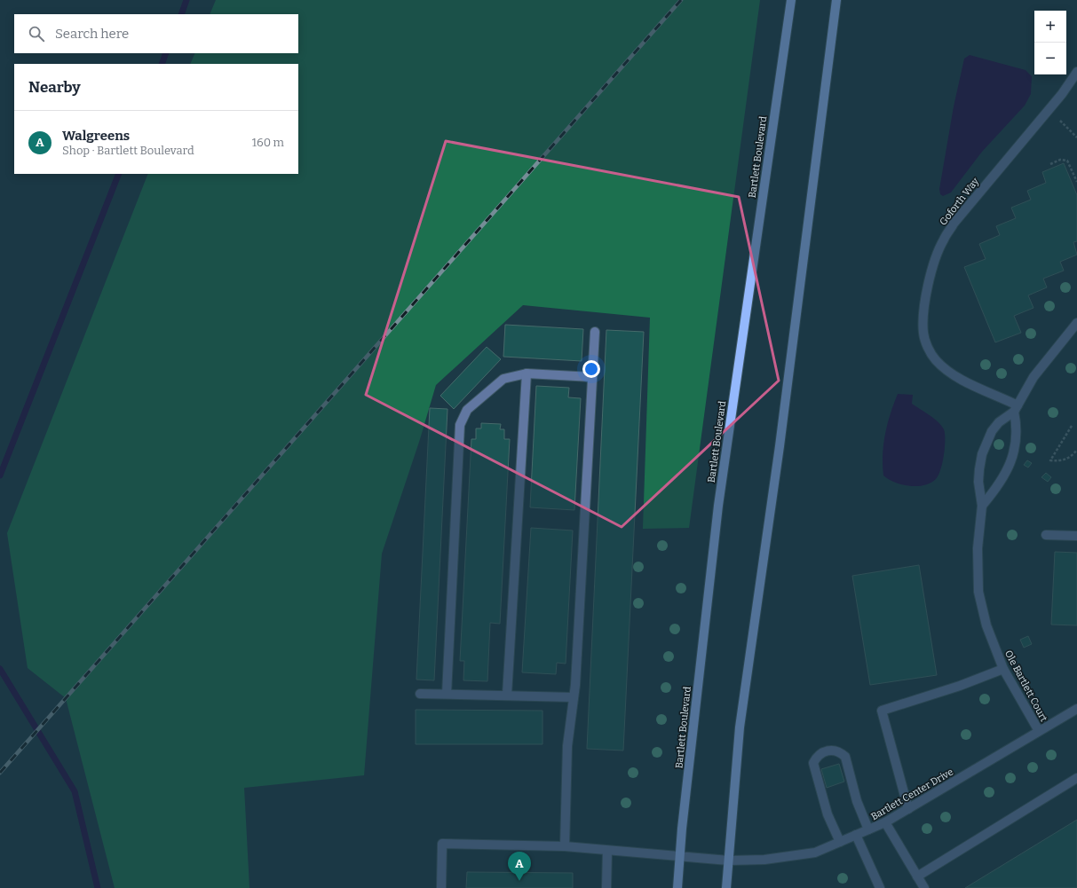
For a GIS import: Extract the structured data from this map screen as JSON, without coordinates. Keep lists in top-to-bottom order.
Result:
{
  "streets": {
    "main road": ["Bartlett Boulevard"],
    "street": ["Goforth Way", "Ole Bartlett Court", "Bartlett Center Drive"]
  },
  "crossings": [
    ["Bartlett Boulevard", "Bartlett Center Drive"],
    ["Goforth Way", "Ole Bartlett Court"],
    ["Ole Bartlett Court", "Bartlett Center Drive"]
  ],
  "page": {
    "map_buttons": ["+", "−"],
    "search": "Search here",
    "heading": "Nearby",
    "list": [
      {
        "mark": "A",
        "name": "Walgreens",
        "note": "Shop · Bartlett Boulevard",
        "value": "160 m"
      }
    ],
    "pins": "A"
  }
}
